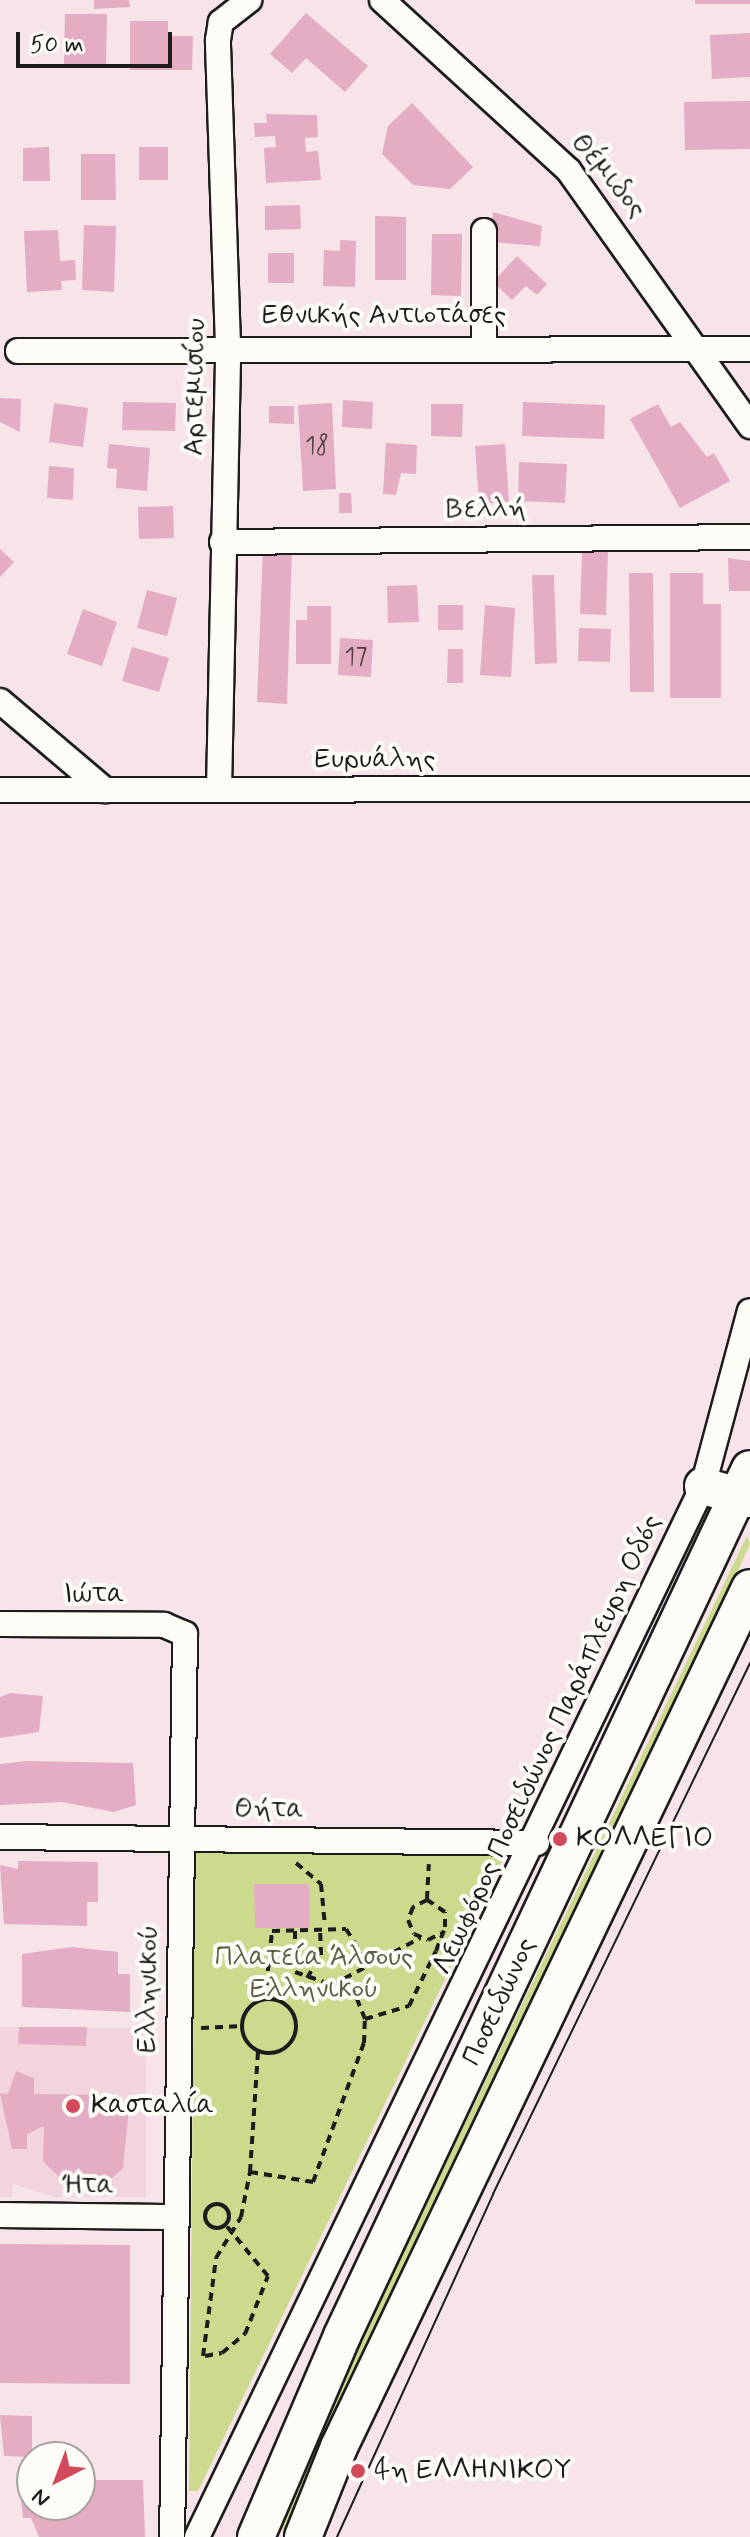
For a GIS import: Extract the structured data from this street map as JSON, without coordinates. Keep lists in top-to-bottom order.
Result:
{
  "streets": {
    "highway": ["Ποσειδώνος"],
    "street": [
      "Θέμιδος",
      "Εθνικής Αντιοτάσες",
      "Αρτεμισίου",
      "Βελλή",
      "Ευρυάλης",
      "Ιώτα",
      "Λεωφόρος Ποσειδώνος Παράπλευρη Οδός",
      "Θήτα",
      "Ελληνικού",
      "Ήτα"
    ]
  },
  "crossings": [
    ["Θέμιδος", "Εθνικής Αντιοτάσες"],
    ["Εθνικής Αντιοτάσες", "Αρτεμισίου"],
    ["Αρτεμισίου", "Βελλή"],
    ["Αρτεμισίου", "Ευρυάλης"],
    ["Ιώτα", "Ελληνικού"],
    ["Λεωφόρος Ποσειδώνος Παράπλευρη Οδός", "Θήτα"],
    ["Θήτα", "Ελληνικού"],
    ["Ελληνικού", "Ήτα"]
  ],
  "parks": ["Πλατεία Άλσους Ελληνικού"],
  "places": ["ΚΟΛΛΕΓΙΟ", "Κασταλία", "4η ΕΛΛΗΝΙΚΟΥ"],
  "house_numbers": ["18", "17"],
  "scale_bar": "50 m",
  "north": "bottom left"
}
